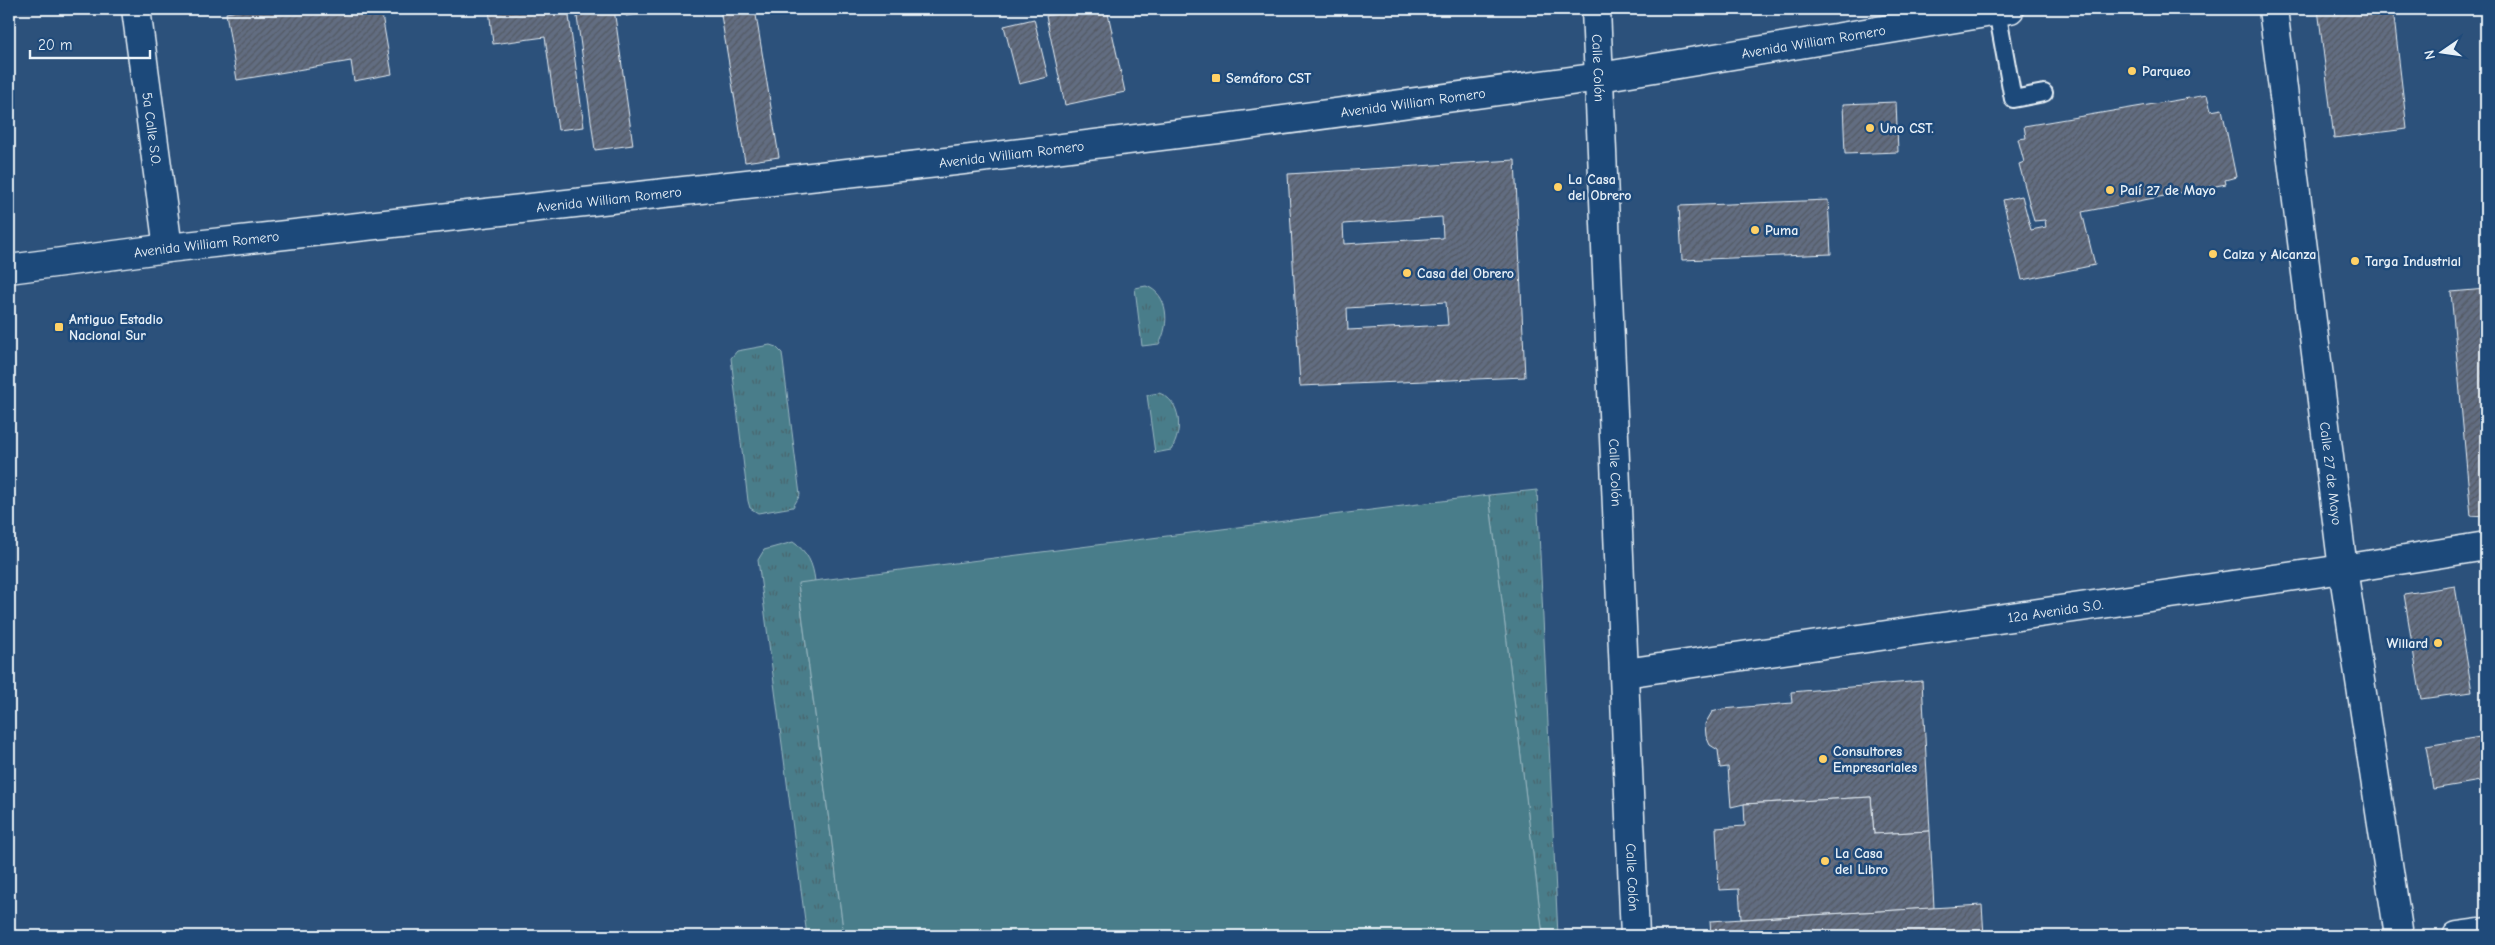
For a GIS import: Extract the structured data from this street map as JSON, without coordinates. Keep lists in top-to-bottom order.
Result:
{
  "streets": {
    "main road": [
      "Avenida William Romero",
      "Calle Colón",
      "5a Calle S.O.",
      "Calle 27 de Mayo",
      "12a Avenida S.O."
    ]
  },
  "crossings": [
    ["Avenida William Romero", "Calle Colón"],
    ["Avenida William Romero", "5a Calle S.O."],
    ["Calle Colón", "12a Avenida S.O."],
    ["Calle 27 de Mayo", "12a Avenida S.O."]
  ],
  "places": {
    "other": [
      "Parqueo",
      "Uno CST.",
      "La Casa del Obrero",
      "Palí 27 de Mayo",
      "Puma",
      "Calza y Alcanza",
      "Targa Industrial",
      "Casa del Obrero",
      "Willard",
      "Consultores Empresariales",
      "La Casa del Libro"
    ],
    "transit": ["Semáforo CST", "Antiguo Estadio Nacional Sur"]
  },
  "scale_bar": "20 m",
  "north": "left"
}
